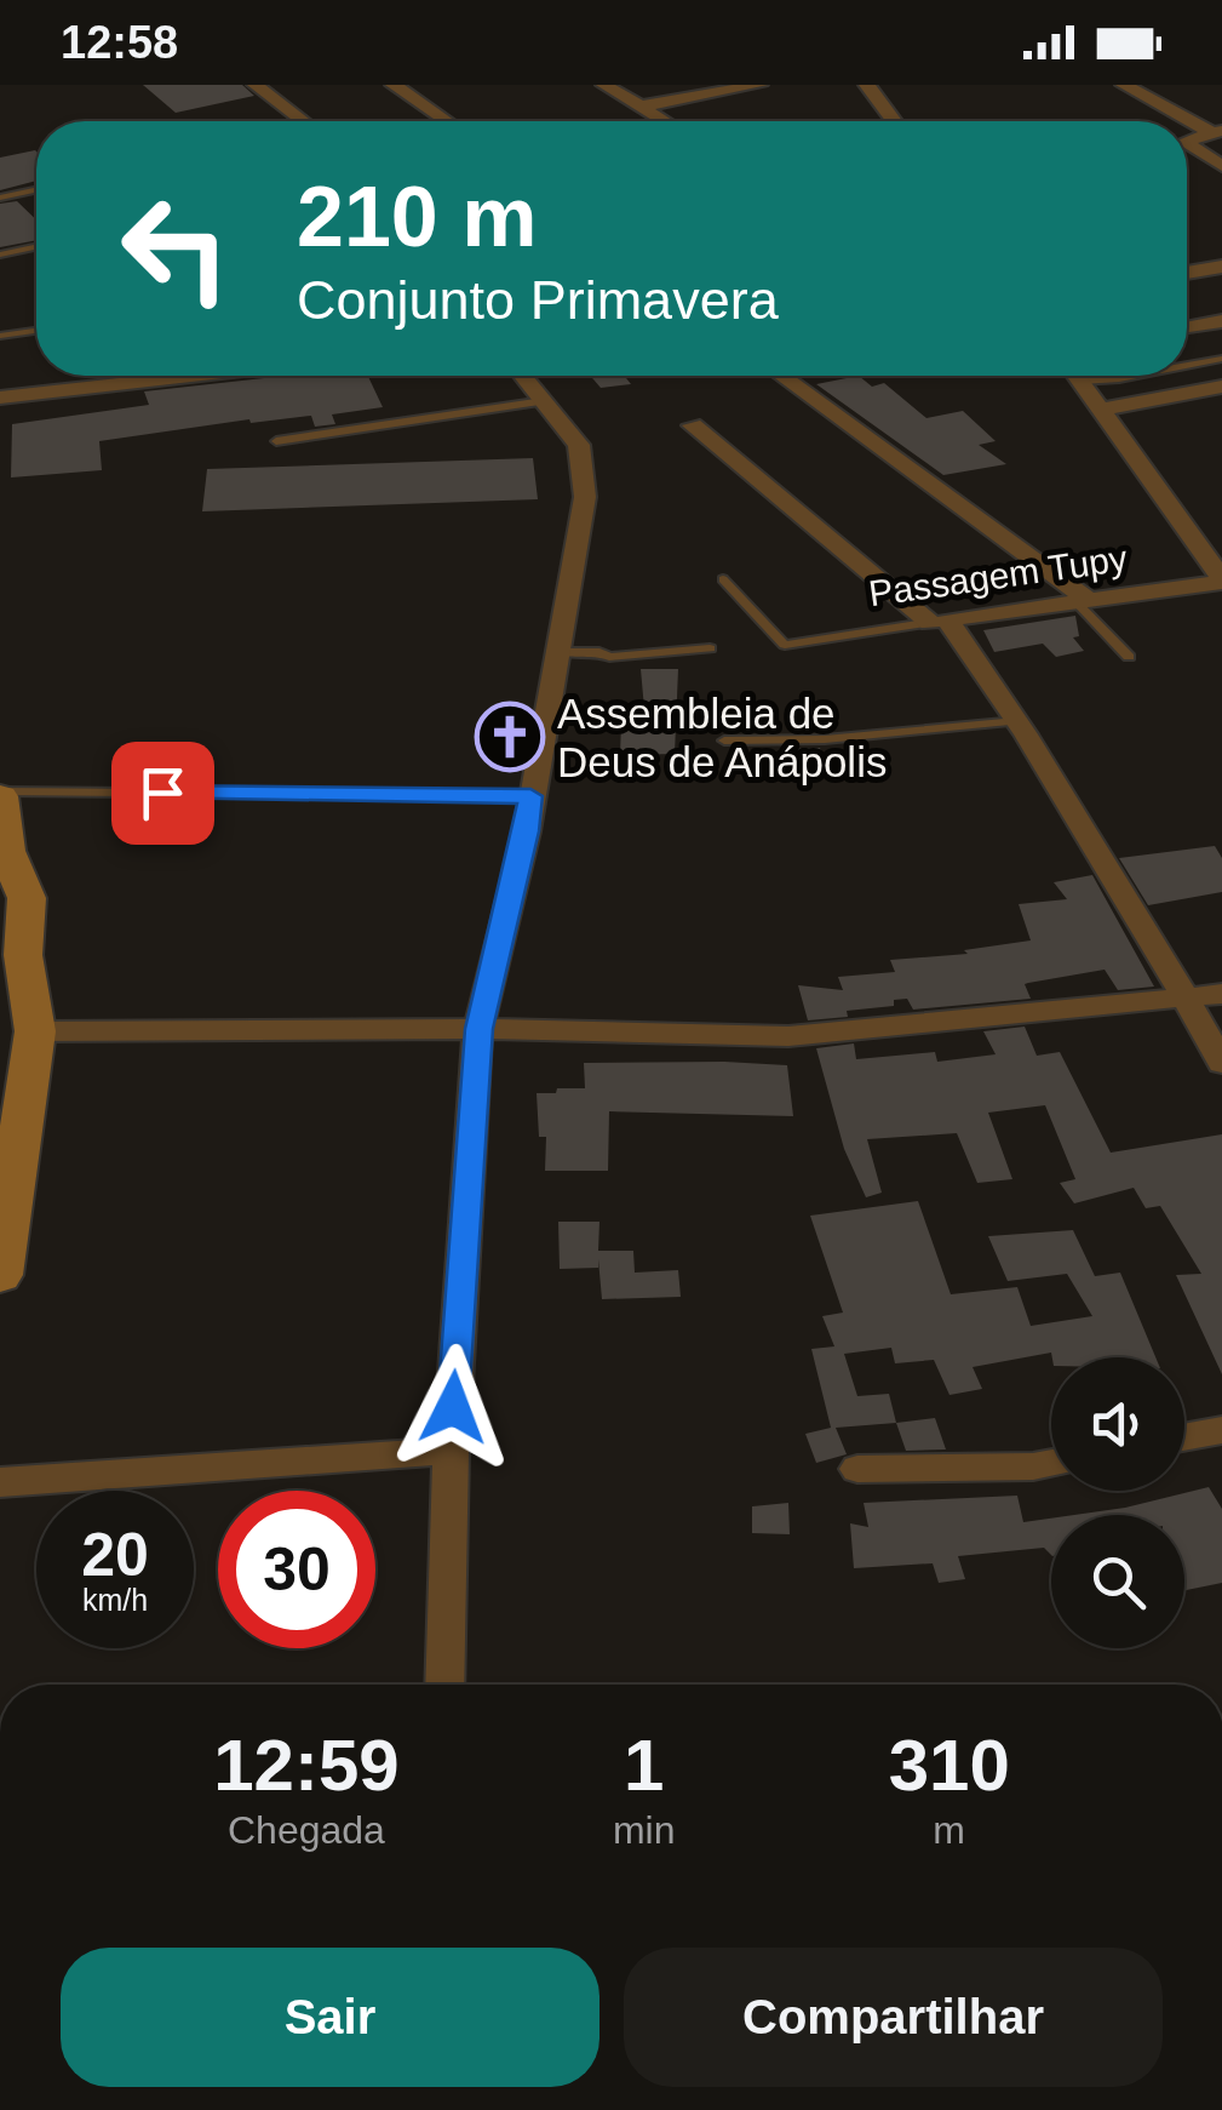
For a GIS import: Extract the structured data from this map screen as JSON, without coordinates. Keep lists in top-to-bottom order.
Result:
{
  "streets": {
    "street": ["Passagem Tupy"]
  },
  "places": {
    "church": ["Assembleia de Deus de Anápolis"]
  },
  "page": {
    "status": "12:58",
    "turn": ["210 m", "Conjunto Primavera"],
    "speed": "20 km/h",
    "limit": "30",
    "eta": [
      "12:59",
      "Chegada",
      "1",
      "min",
      "310",
      "m"
    ],
    "buttons": ["Sair", "Compartilhar"]
  }
}
